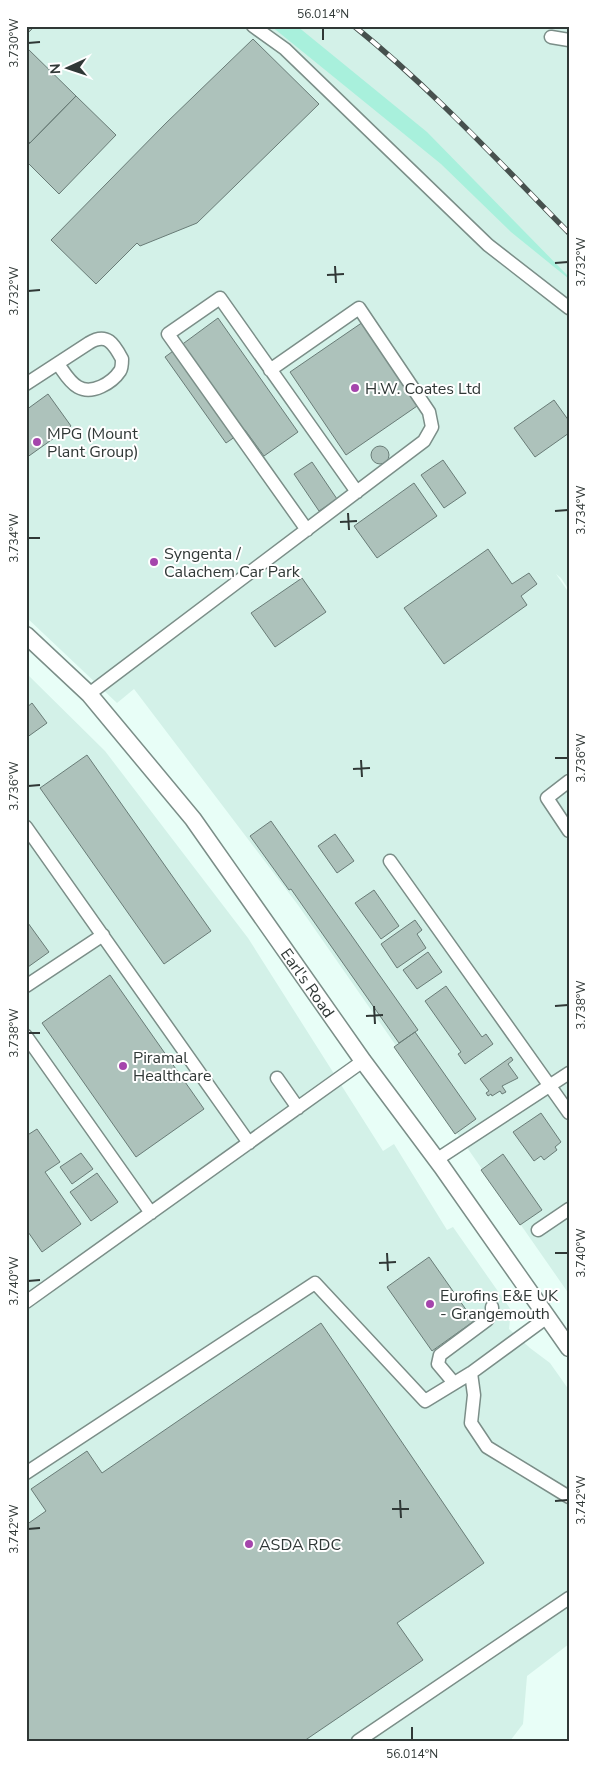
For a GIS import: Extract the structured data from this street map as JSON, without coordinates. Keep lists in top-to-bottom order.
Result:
{
  "streets": {
    "main road": ["Earl's Road"]
  },
  "places": [
    "H.W. Coates Ltd",
    "MPG (Mount Plant Group)",
    "Syngenta / Calachem Car Park",
    "Piramal Healthcare",
    "Eurofins E&E UK - Grangemouth",
    "ASDA RDC"
  ],
  "north": "left",
  "coordinates": [
    "56.014°N",
    "3.730°W",
    "3.732°W",
    "3.734°W",
    "3.736°W",
    "3.738°W",
    "3.740°W",
    "3.742°W"
  ]
}
